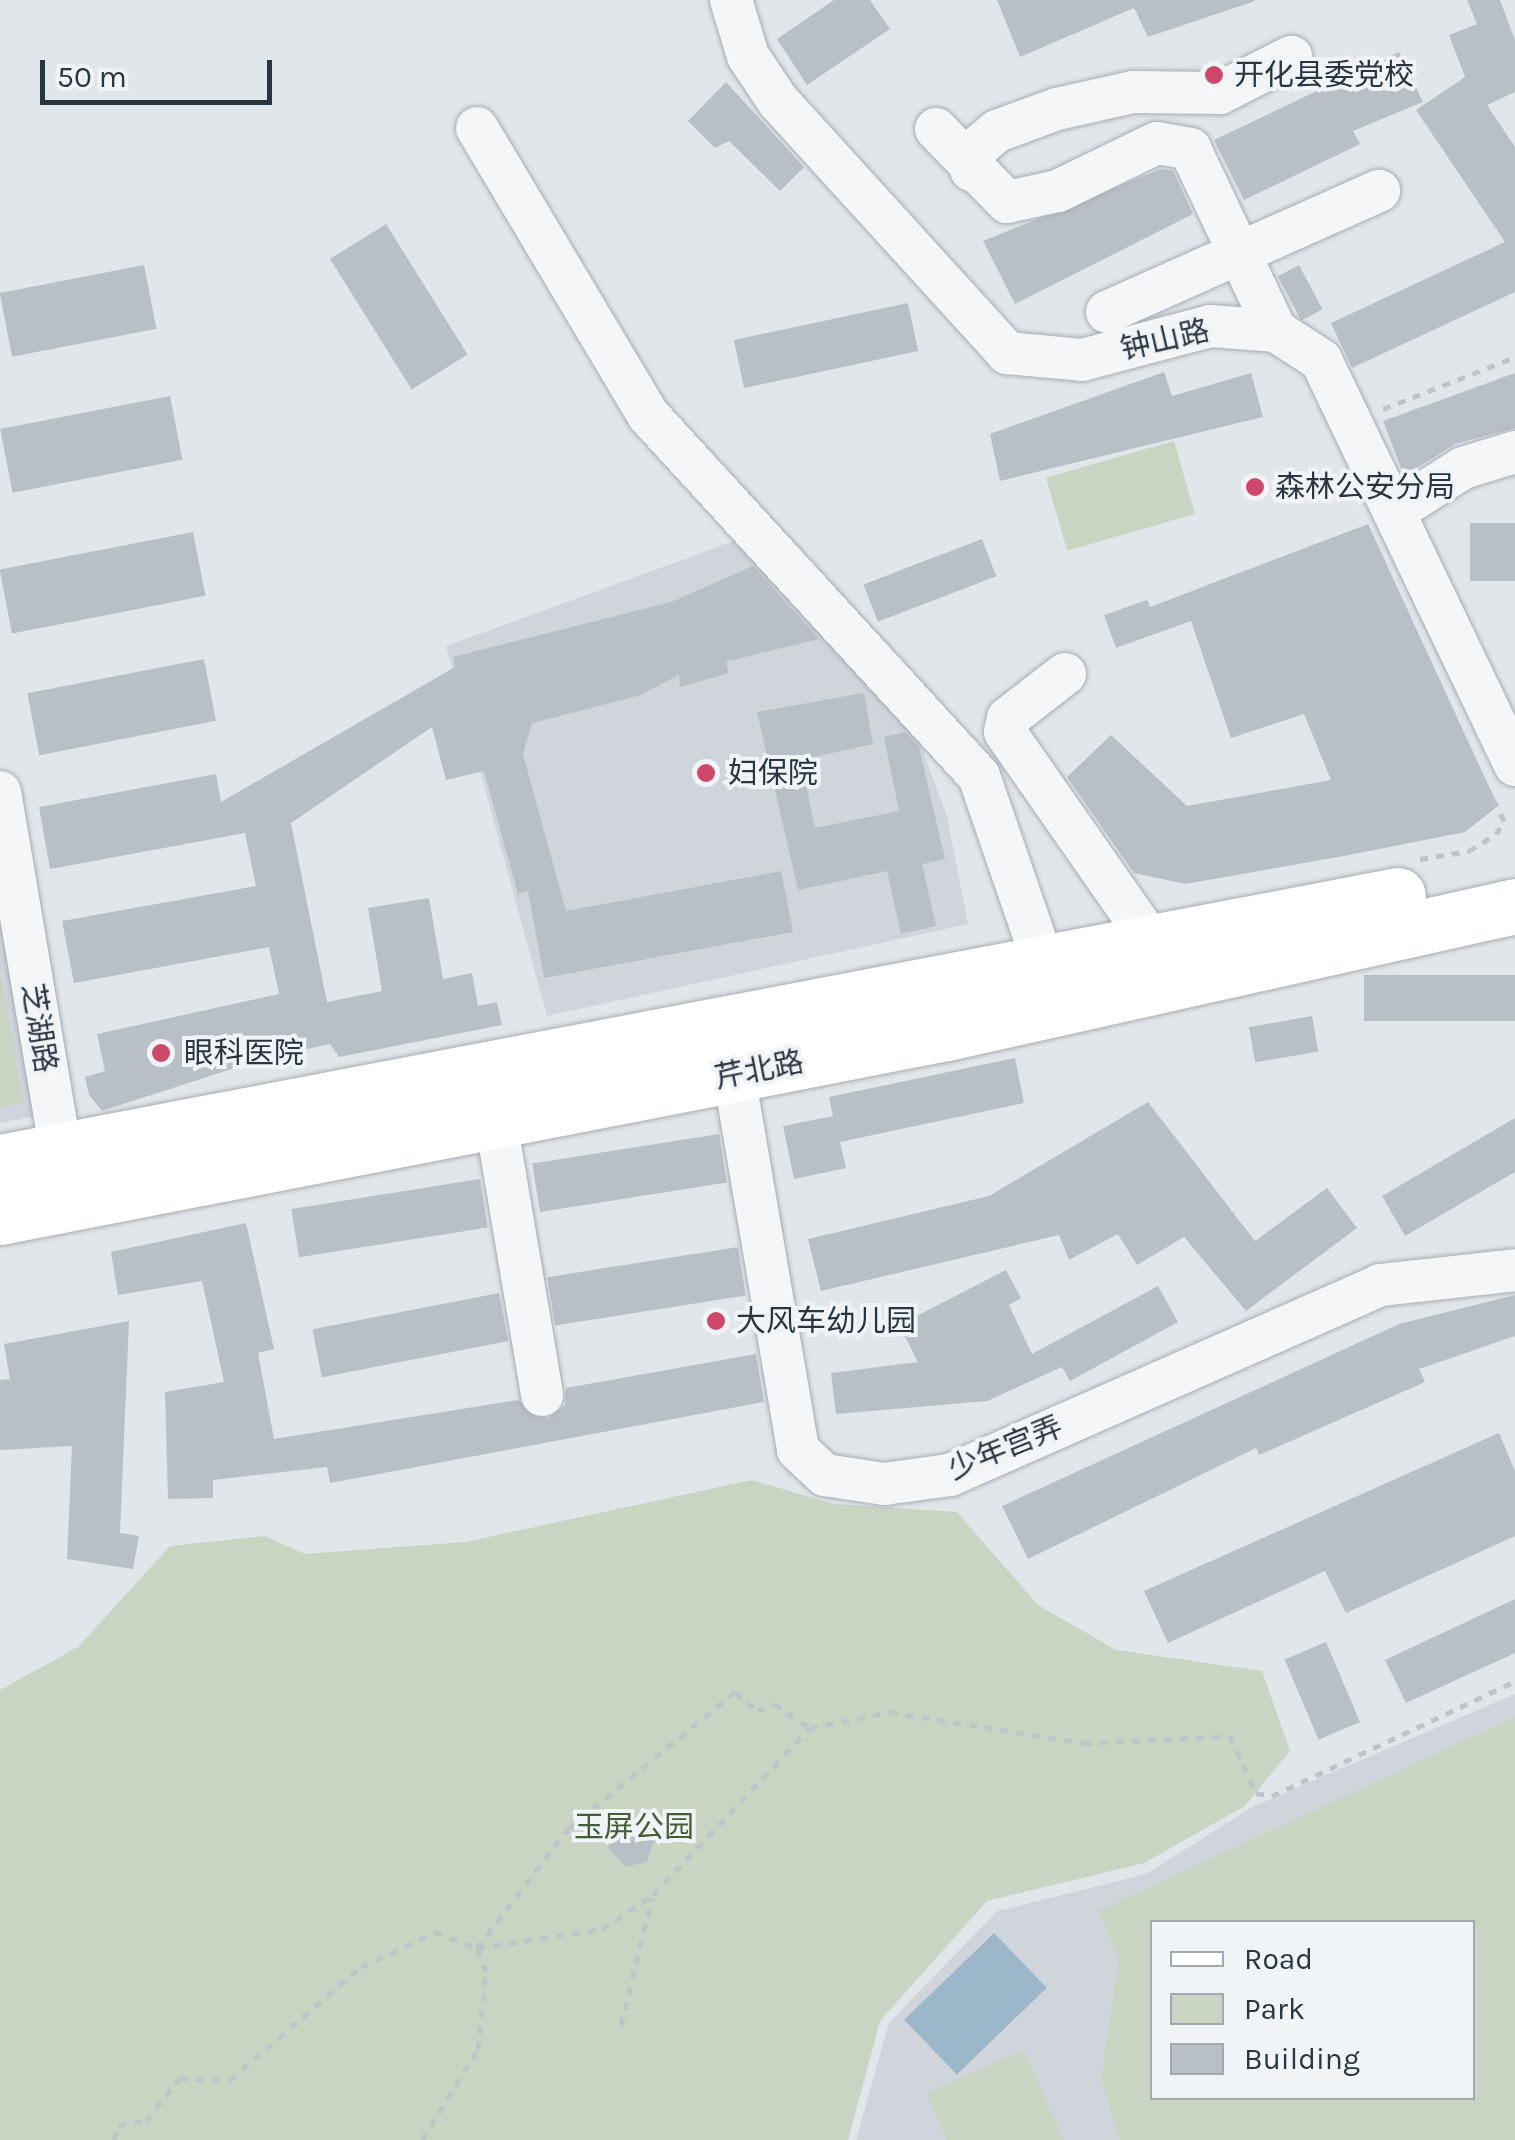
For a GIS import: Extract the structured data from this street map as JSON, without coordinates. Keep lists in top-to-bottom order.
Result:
{
  "streets": {
    "main road": ["芹北路"],
    "street": ["钟山路", "芝湖路", "少年宫弄"]
  },
  "crossings": [
    ["芝湖路", "芹北路"],
    ["芹北路", "少年宫弄"]
  ],
  "parks": ["玉屏公园"],
  "places": [
    "开化县委党校",
    "森林公安分局",
    "妇保院",
    "眼科医院",
    "大风车幼儿园"
  ],
  "legend": ["Road", "Park", "Building"],
  "scale_bar": "50 m"
}
